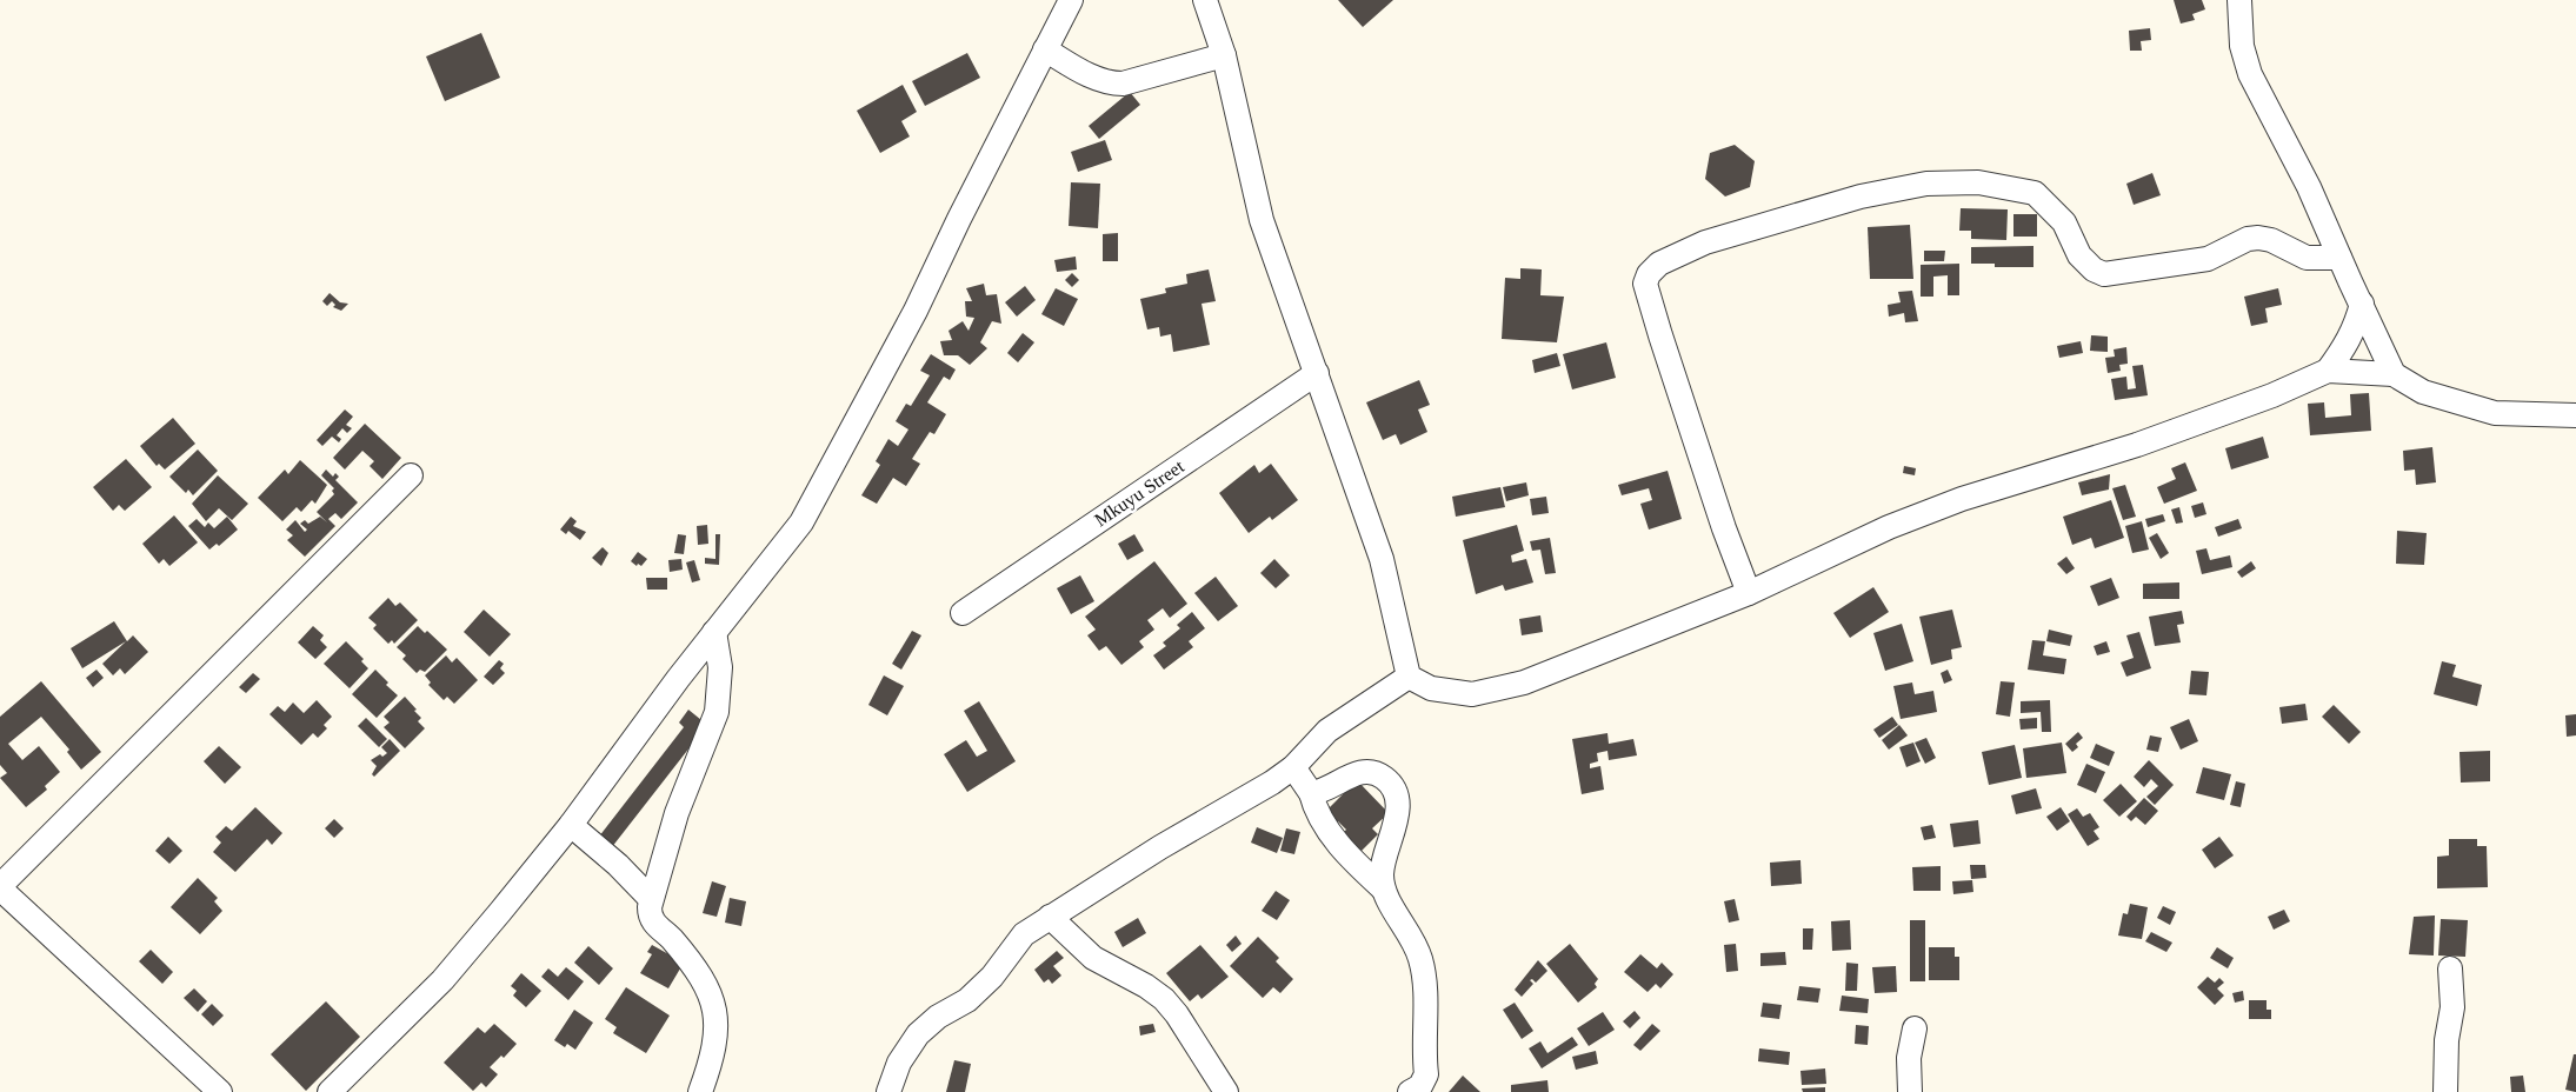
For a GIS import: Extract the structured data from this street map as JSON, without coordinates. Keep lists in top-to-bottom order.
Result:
{
  "streets": {
    "street": ["Mkuyu Street"]
  }
}
